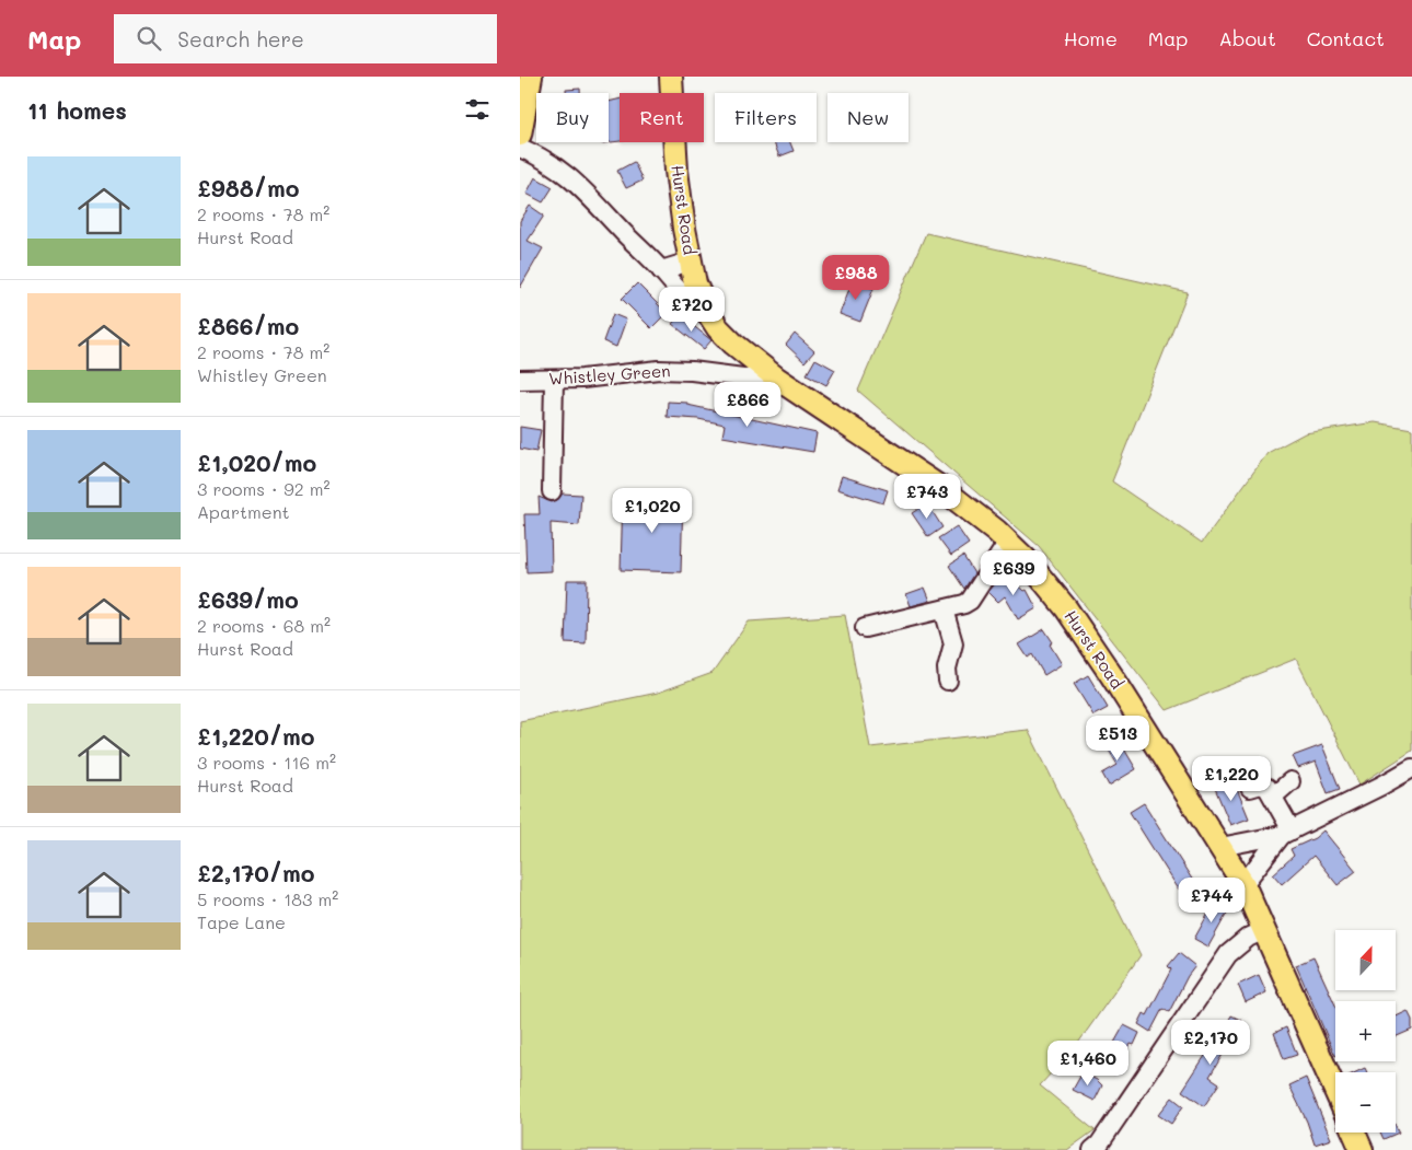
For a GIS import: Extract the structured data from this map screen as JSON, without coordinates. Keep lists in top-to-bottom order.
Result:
{
  "streets": {
    "main road": ["Hurst Road"],
    "street": ["Whistley Green"]
  },
  "crossings": [
    ["Hurst Road", "Whistley Green"]
  ],
  "north": "top",
  "page": {
    "header": "Map",
    "search": "Search here",
    "nav": [
      "Home",
      "Map",
      "About",
      "Contact"
    ],
    "heading": "11 homes",
    "chip": [
      "Buy",
      "Rent",
      "Filters",
      "New"
    ],
    "list": [
      {
        "name": "£988/mo",
        "note": "2 rooms · 78 m² · Hurst Road"
      },
      {
        "name": "£866/mo",
        "note": "2 rooms · 78 m² · Whistley Green"
      },
      {
        "name": "£1,020/mo",
        "note": "3 rooms · 92 m² · Apartment"
      },
      {
        "name": "£639/mo",
        "note": "2 rooms · 68 m² · Hurst Road"
      },
      {
        "name": "£1,220/mo",
        "note": "3 rooms · 116 m² · Hurst Road"
      },
      {
        "name": "£2,170/mo",
        "note": "5 rooms · 183 m² · Tape Lane"
      }
    ],
    "price": [
      "£988",
      "£720",
      "£866",
      "£743",
      "£1,020",
      "£639",
      "£513",
      "£1,220",
      "£744",
      "£2,170",
      "£1,460"
    ],
    "map_buttons": ["+", "−"]
  }
}
